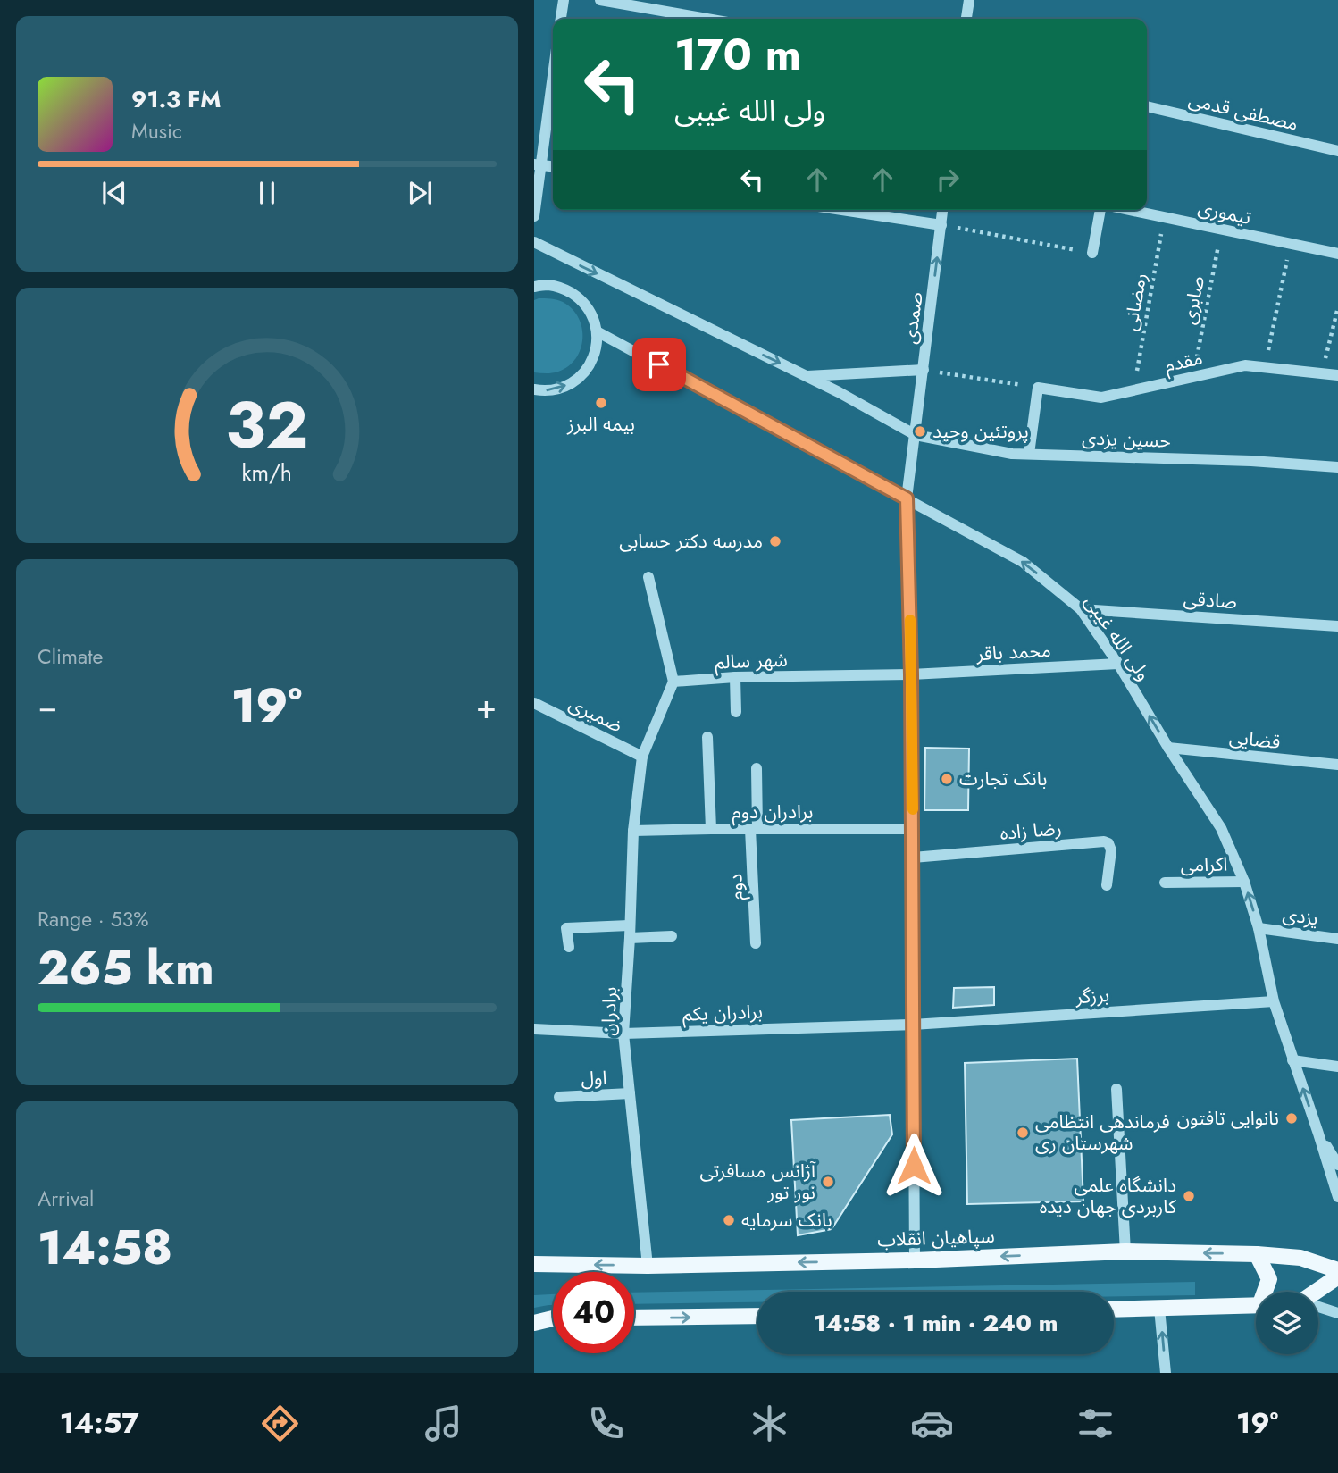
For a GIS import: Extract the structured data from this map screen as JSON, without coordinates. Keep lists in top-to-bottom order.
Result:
{
  "streets": {
    "main road": ["سپاهیان انقلاب"],
    "street": [
      "مصطفی قدمی",
      "تیموری",
      "صمدی",
      "مقدم",
      "حسین یزدی",
      "صادقی",
      "ولی الله غیبی",
      "محمد باقر",
      "شهر سالم",
      "ضمیری",
      "قضایی",
      "برادران دوم",
      "رضا زاده",
      "اکرامی",
      "دوم",
      "یزدی",
      "برزگر",
      "برادران",
      "برادران یکم",
      "اول"
    ],
    "path": ["صابری", "رمضانی"]
  },
  "crossings": [
    ["تیموری", "صابری"],
    ["تیموری", "رمضانی"],
    ["صابری", "مقدم"],
    ["رمضانی", "مقدم"],
    ["صمدی", "حسین یزدی"],
    ["صمدی", "ولی الله غیبی"],
    ["صمدی", "محمد باقر"],
    ["صمدی", "شهر سالم"],
    ["صمدی", "برادران دوم"],
    ["صمدی", "رضا زاده"],
    ["صمدی", "برزگر"],
    ["صمدی", "برادران یکم"],
    ["صمدی", "سپاهیان انقلاب"],
    ["صادقی", "ولی الله غیبی"],
    ["ولی الله غیبی", "محمد باقر"],
    ["ولی الله غیبی", "قضایی"],
    ["ولی الله غیبی", "اکرامی"],
    ["ولی الله غیبی", "یزدی"],
    ["ولی الله غیبی", "برزگر"],
    ["محمد باقر", "شهر سالم"],
    ["ضمیری", "برادران"],
    ["برادران دوم", "دوم"],
    ["برادران دوم", "برادران"],
    ["برزگر", "برادران یکم"],
    ["برادران", "برادران یکم"],
    ["برادران", "اول"],
    ["برادران", "سپاهیان انقلاب"]
  ],
  "one_way": ["حسین یزدی"],
  "places": [
    "بیمه البرز",
    "پروتئین وحید",
    "مدرسه دکتر حسابی",
    "بانک تجارت",
    "نانوایی تافتون",
    "فرماندهی انتظامی شهرستان ری",
    "آژانس مسافرتی نور تور",
    "دانشگاه علمی کاربردی جهان دیده",
    "بانک سرمایه"
  ],
  "page": {
    "turn": ["170 m", "ولی الله غیبی"],
    "song": ["91.3 FM", "Music"],
    "tile": [
      "Climate",
      ["Range · 53%", "265 km"],
      ["Arrival", "14:58"]
    ],
    "heat": ["−", "19°", "+"],
    "limit": "40",
    "trip": "14:58 · 1 min · 240 m",
    "tabs": ["14:57", "19°"],
    "gauge": ["32", "km/h"]
  }
}
